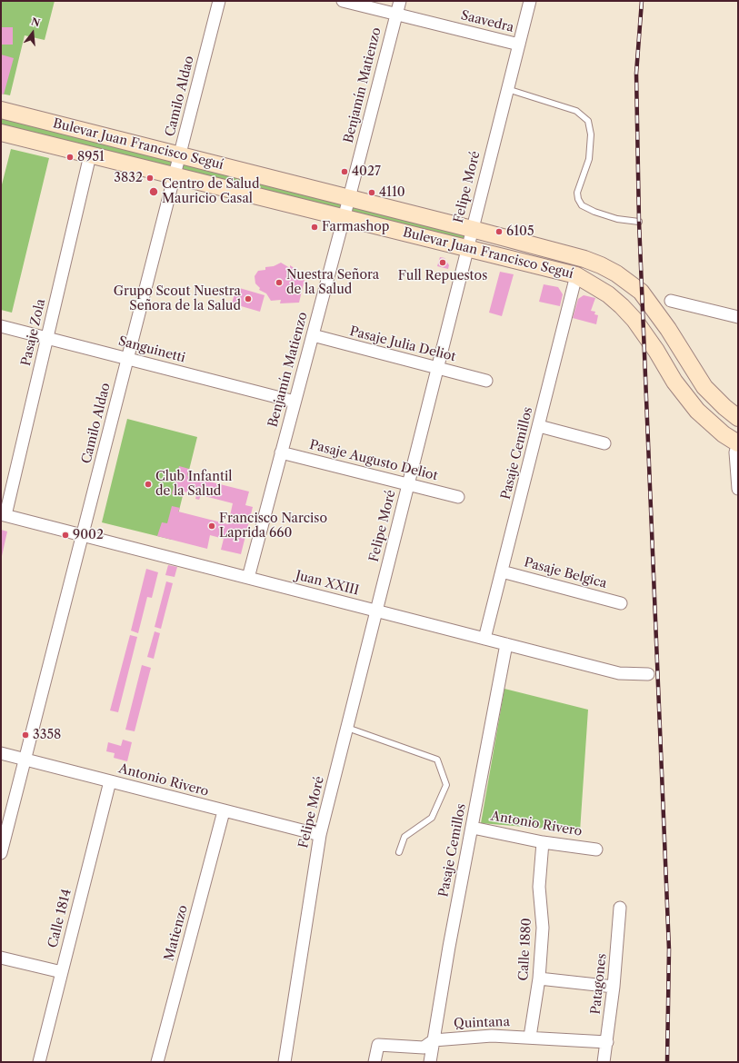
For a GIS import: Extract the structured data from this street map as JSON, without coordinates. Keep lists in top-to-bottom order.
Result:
{
  "streets": {
    "main road": ["Bulevar Juan Francisco Seguí"],
    "street": [
      "Saavedra",
      "Benjamín Matienzo",
      "Camilo Aldao",
      "Felipe Moré",
      "Pasaje Zola",
      "Pasaje Julia Deliot",
      "Sanguinetti",
      "Pasaje Cemillos",
      "Pasaje Augusto Deliot",
      "Pasaje Belgica",
      "Juan XXIII",
      "Antonio Rivero",
      "Calle 1814",
      "Matienzo",
      "Calle 1880",
      "Patagones",
      "Quintana"
    ]
  },
  "crossings": [
    ["Saavedra", "Benjamín Matienzo"],
    ["Saavedra", "Felipe Moré"],
    ["Benjamín Matienzo", "Bulevar Juan Francisco Seguí"],
    ["Benjamín Matienzo", "Pasaje Julia Deliot"],
    ["Benjamín Matienzo", "Sanguinetti"],
    ["Benjamín Matienzo", "Pasaje Augusto Deliot"],
    ["Benjamín Matienzo", "Juan XXIII"],
    ["Camilo Aldao", "Bulevar Juan Francisco Seguí"],
    ["Camilo Aldao", "Sanguinetti"],
    ["Camilo Aldao", "Juan XXIII"],
    ["Camilo Aldao", "Antonio Rivero"],
    ["Bulevar Juan Francisco Seguí", "Felipe Moré"],
    ["Bulevar Juan Francisco Seguí", "Pasaje Zola"],
    ["Bulevar Juan Francisco Seguí", "Pasaje Cemillos"],
    ["Felipe Moré", "Pasaje Julia Deliot"],
    ["Felipe Moré", "Pasaje Augusto Deliot"],
    ["Felipe Moré", "Juan XXIII"],
    ["Felipe Moré", "Antonio Rivero"],
    ["Pasaje Zola", "Sanguinetti"],
    ["Pasaje Zola", "Juan XXIII"],
    ["Pasaje Cemillos", "Pasaje Belgica"],
    ["Pasaje Cemillos", "Juan XXIII"],
    ["Pasaje Cemillos", "Antonio Rivero"],
    ["Pasaje Cemillos", "Quintana"],
    ["Antonio Rivero", "Calle 1814"],
    ["Antonio Rivero", "Matienzo"],
    ["Antonio Rivero", "Calle 1880"],
    ["Calle 1880", "Quintana"],
    ["Patagones", "Quintana"]
  ],
  "places": [
    "8951",
    "4027",
    "3832",
    "Centro de Salud Mauricio Casal",
    "4110",
    "Farmashop",
    "6105",
    "Full Repuestos",
    "Nuestra Señora de la Salud",
    "Grupo Scout Nuestra Señora de la Salud",
    "Club Infantil de la Salud",
    "Francisco Narciso Laprida 660",
    "9002",
    "3358"
  ],
  "north": "top"
}
